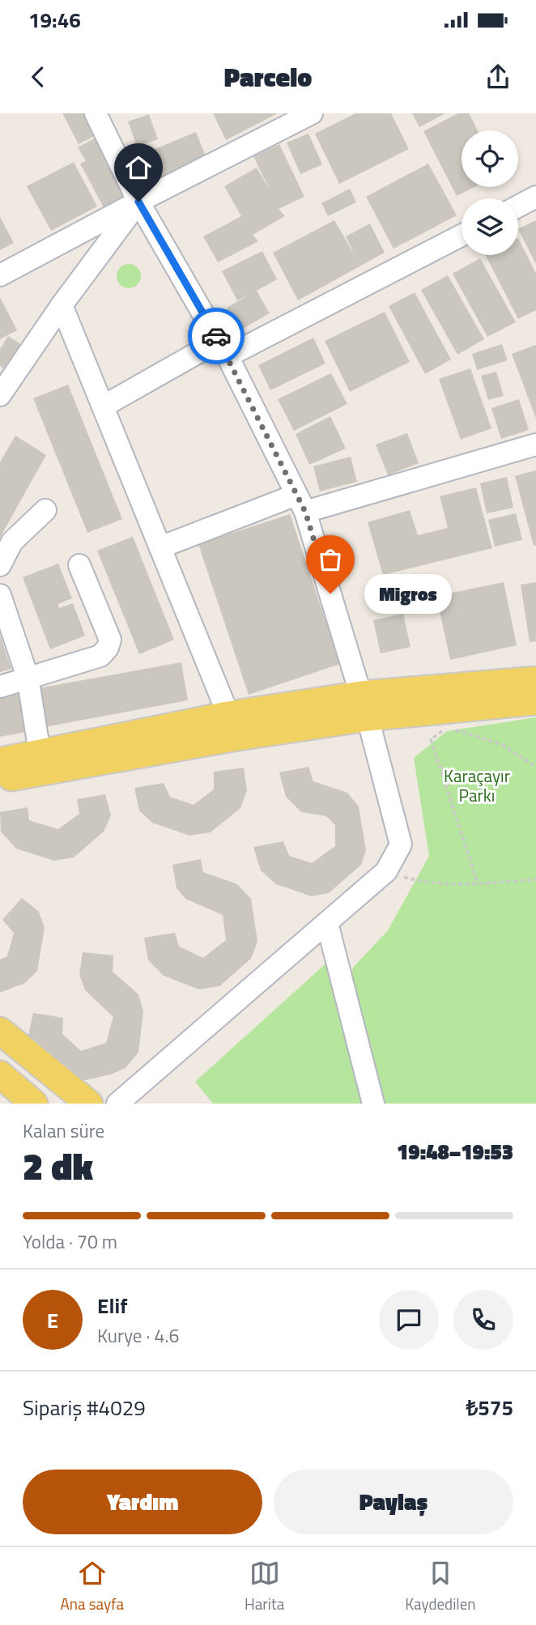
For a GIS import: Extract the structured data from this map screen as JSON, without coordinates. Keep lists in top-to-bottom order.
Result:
{
  "parks": ["Karaçayır Parkı"],
  "places": ["Migros"],
  "page": {
    "status": "19:46",
    "header": "Parcelo",
    "bubble": "Migros",
    "heading": ["2 dk", "Kalan süre", "19:48–19:53"],
    "panel": [
      "Elif",
      "Kurye · 4.6",
      "Sipariş #4029",
      "₺575"
    ],
    "bar": "Yolda · 70 m",
    "round": "E",
    "buttons": ["Yardım", "Paylaş"],
    "tabs": ["Ana sayfa", "Harita", "Kaydedilen"]
  }
}
